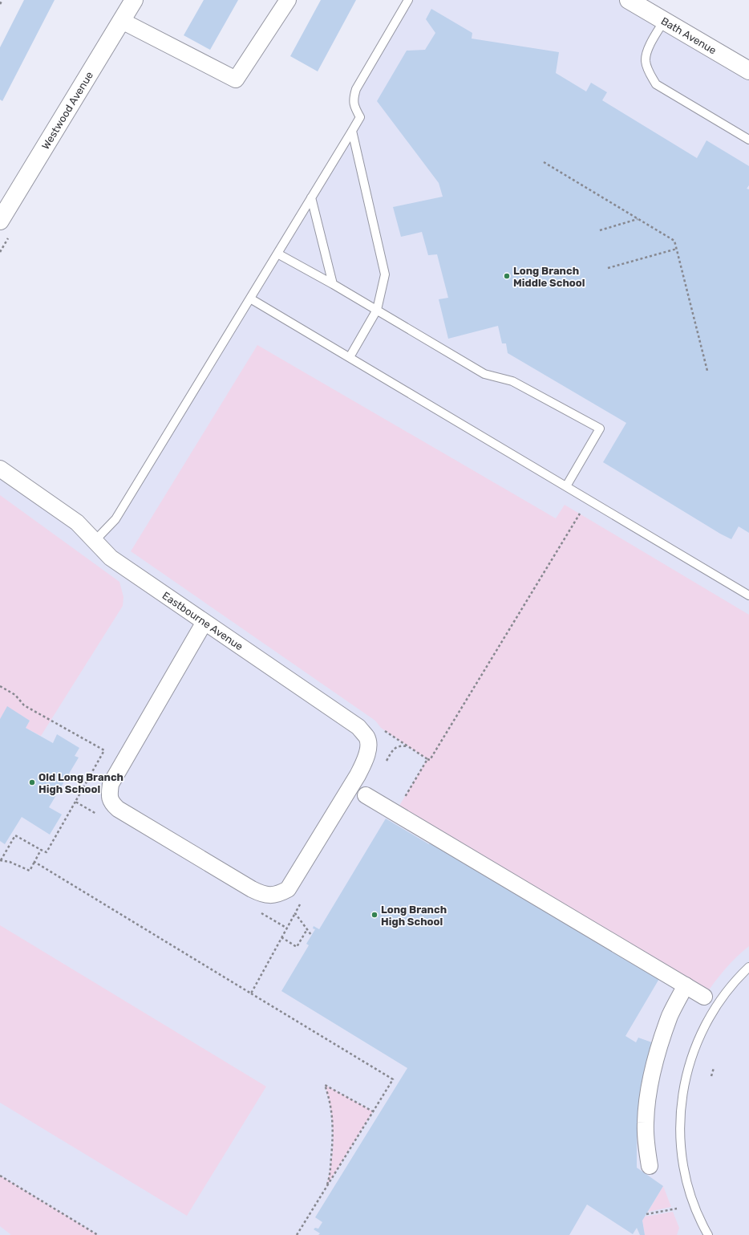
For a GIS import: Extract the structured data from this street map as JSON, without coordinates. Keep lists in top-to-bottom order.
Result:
{
  "streets": {
    "street": ["Bath Avenue", "Westwood Avenue", "Eastbourne Avenue"]
  },
  "places": ["Long Branch Middle School", "Old Long Branch High School", "Long Branch High School"]
}
